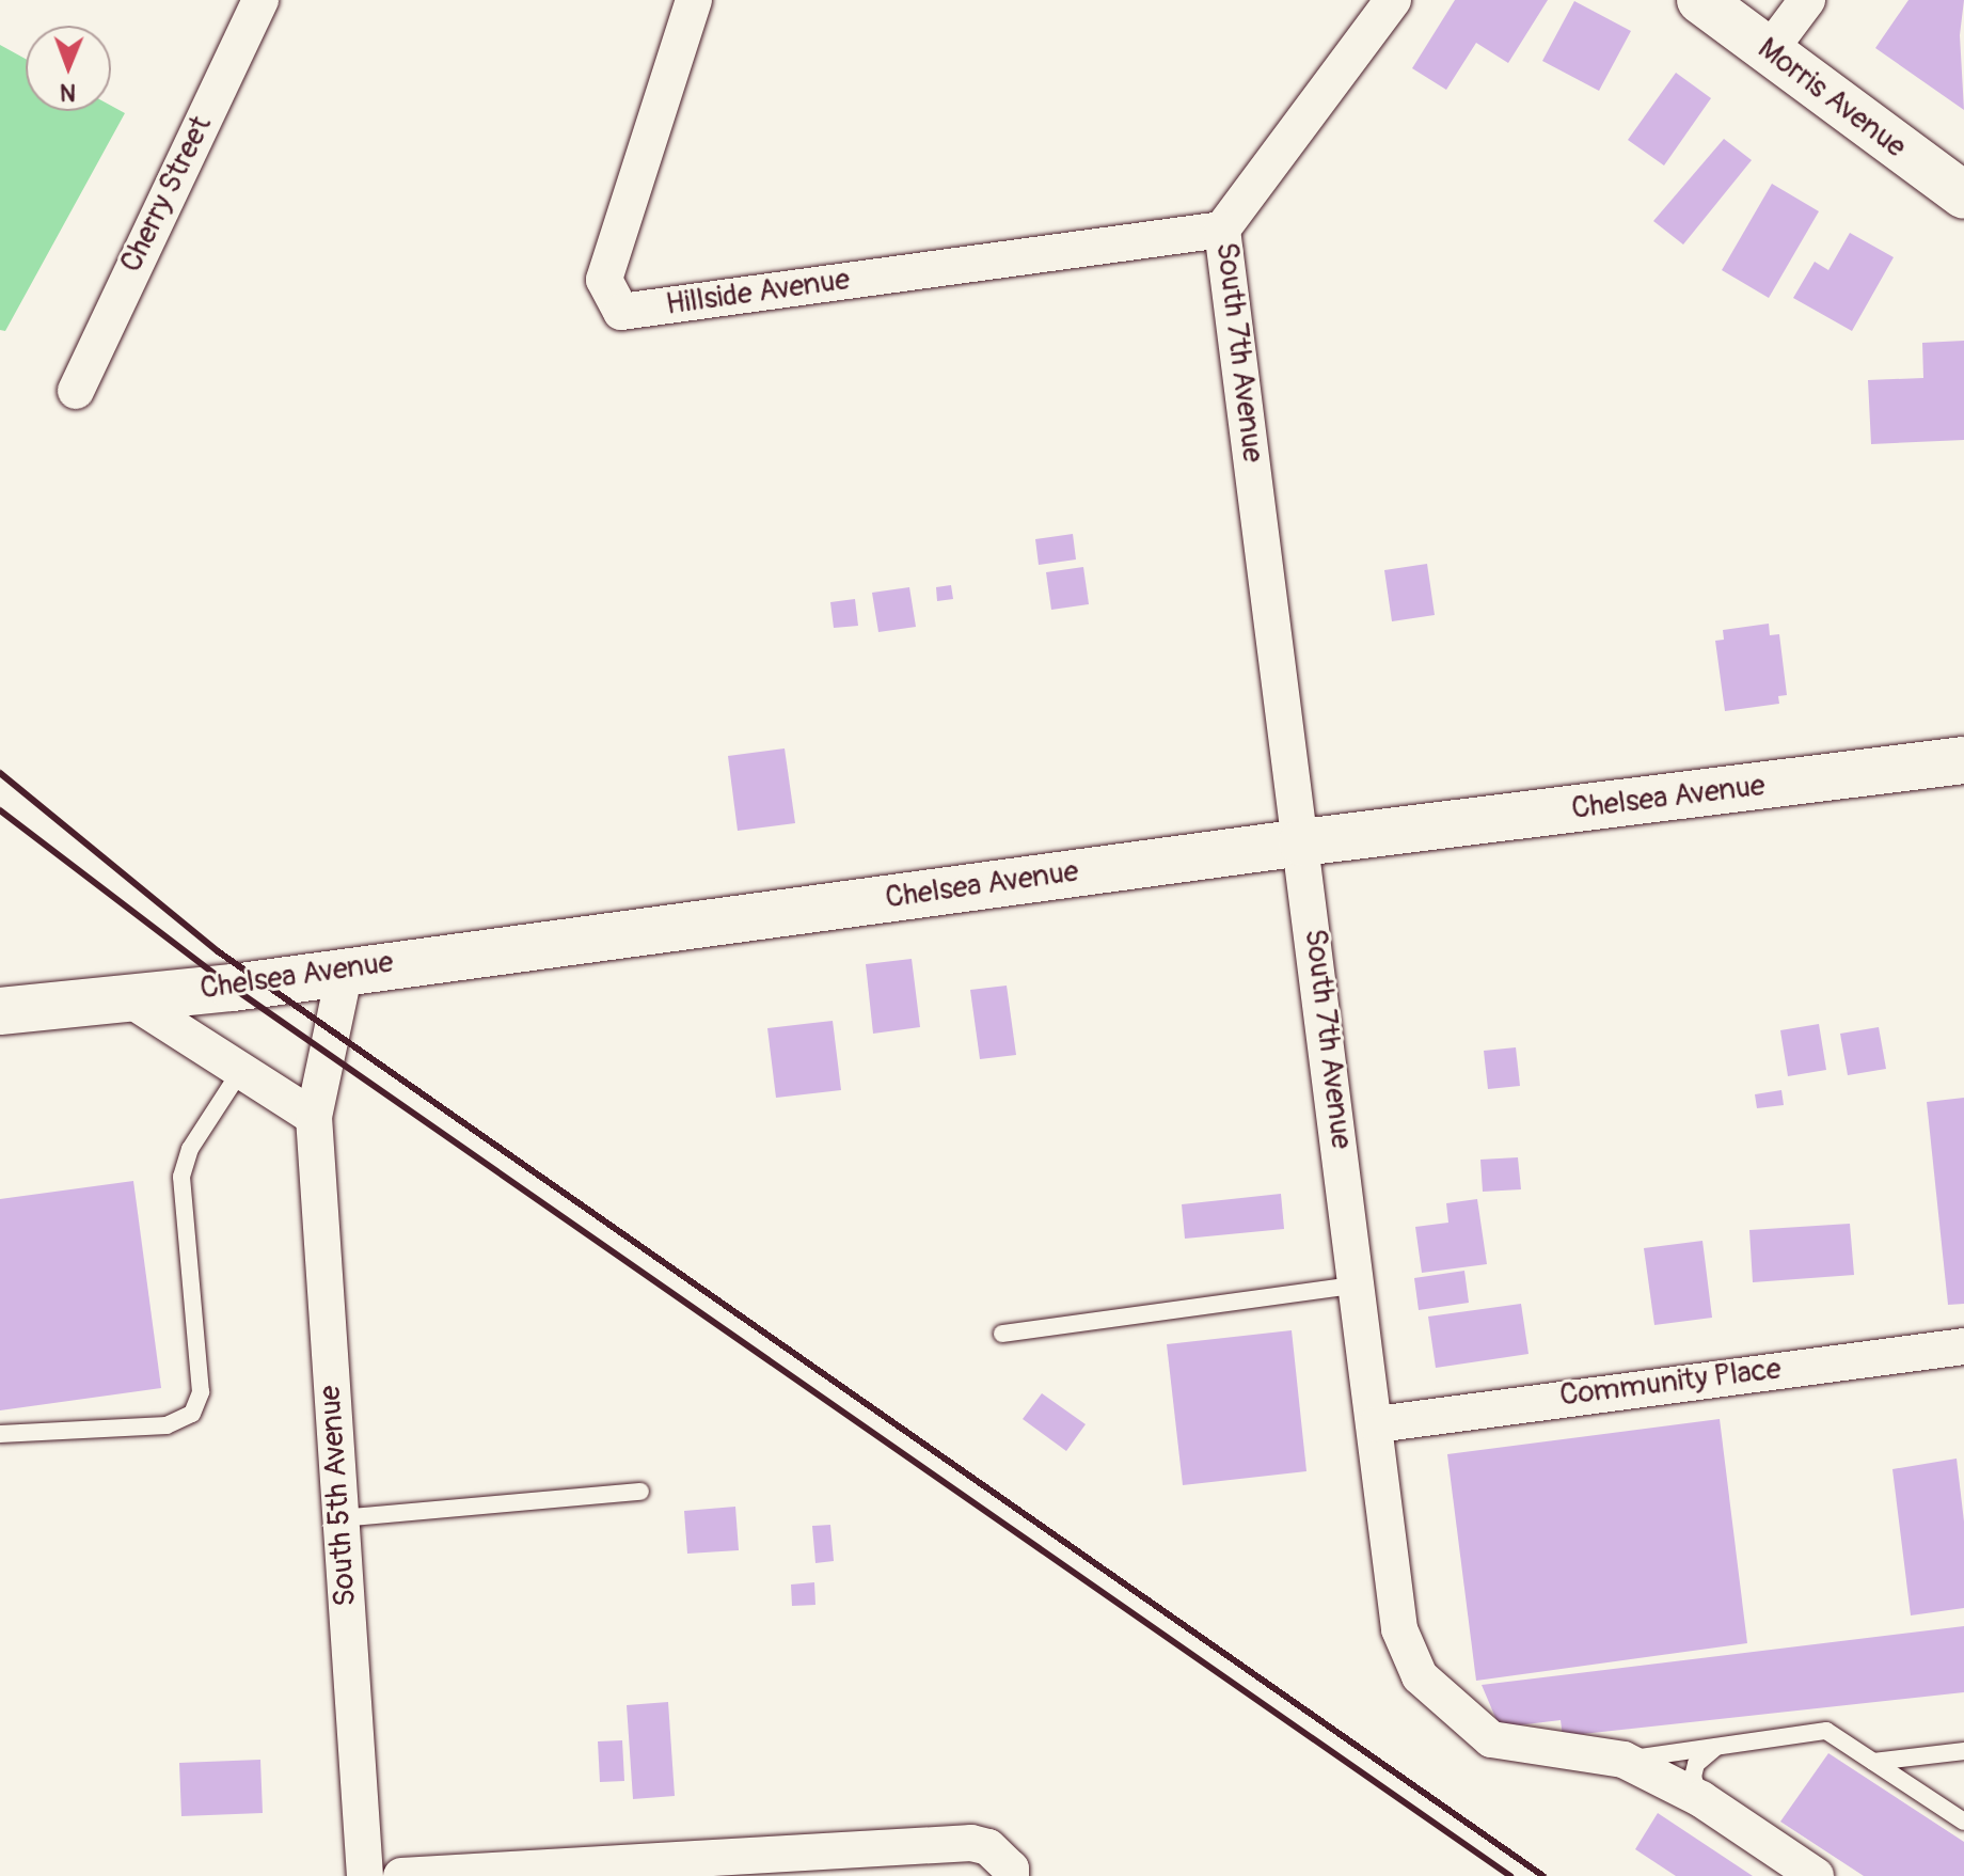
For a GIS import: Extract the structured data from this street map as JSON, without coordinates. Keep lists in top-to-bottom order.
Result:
{
  "streets": {
    "street": [
      "Morris Avenue",
      "Cherry Street",
      "Hillside Avenue",
      "South 7th Avenue",
      "Chelsea Avenue",
      "Community Place",
      "South 5th Avenue"
    ]
  },
  "crossings": [
    ["Hillside Avenue", "South 7th Avenue"],
    ["South 7th Avenue", "Chelsea Avenue"],
    ["South 7th Avenue", "Community Place"],
    ["Chelsea Avenue", "South 5th Avenue"]
  ],
  "north": "bottom"
}
